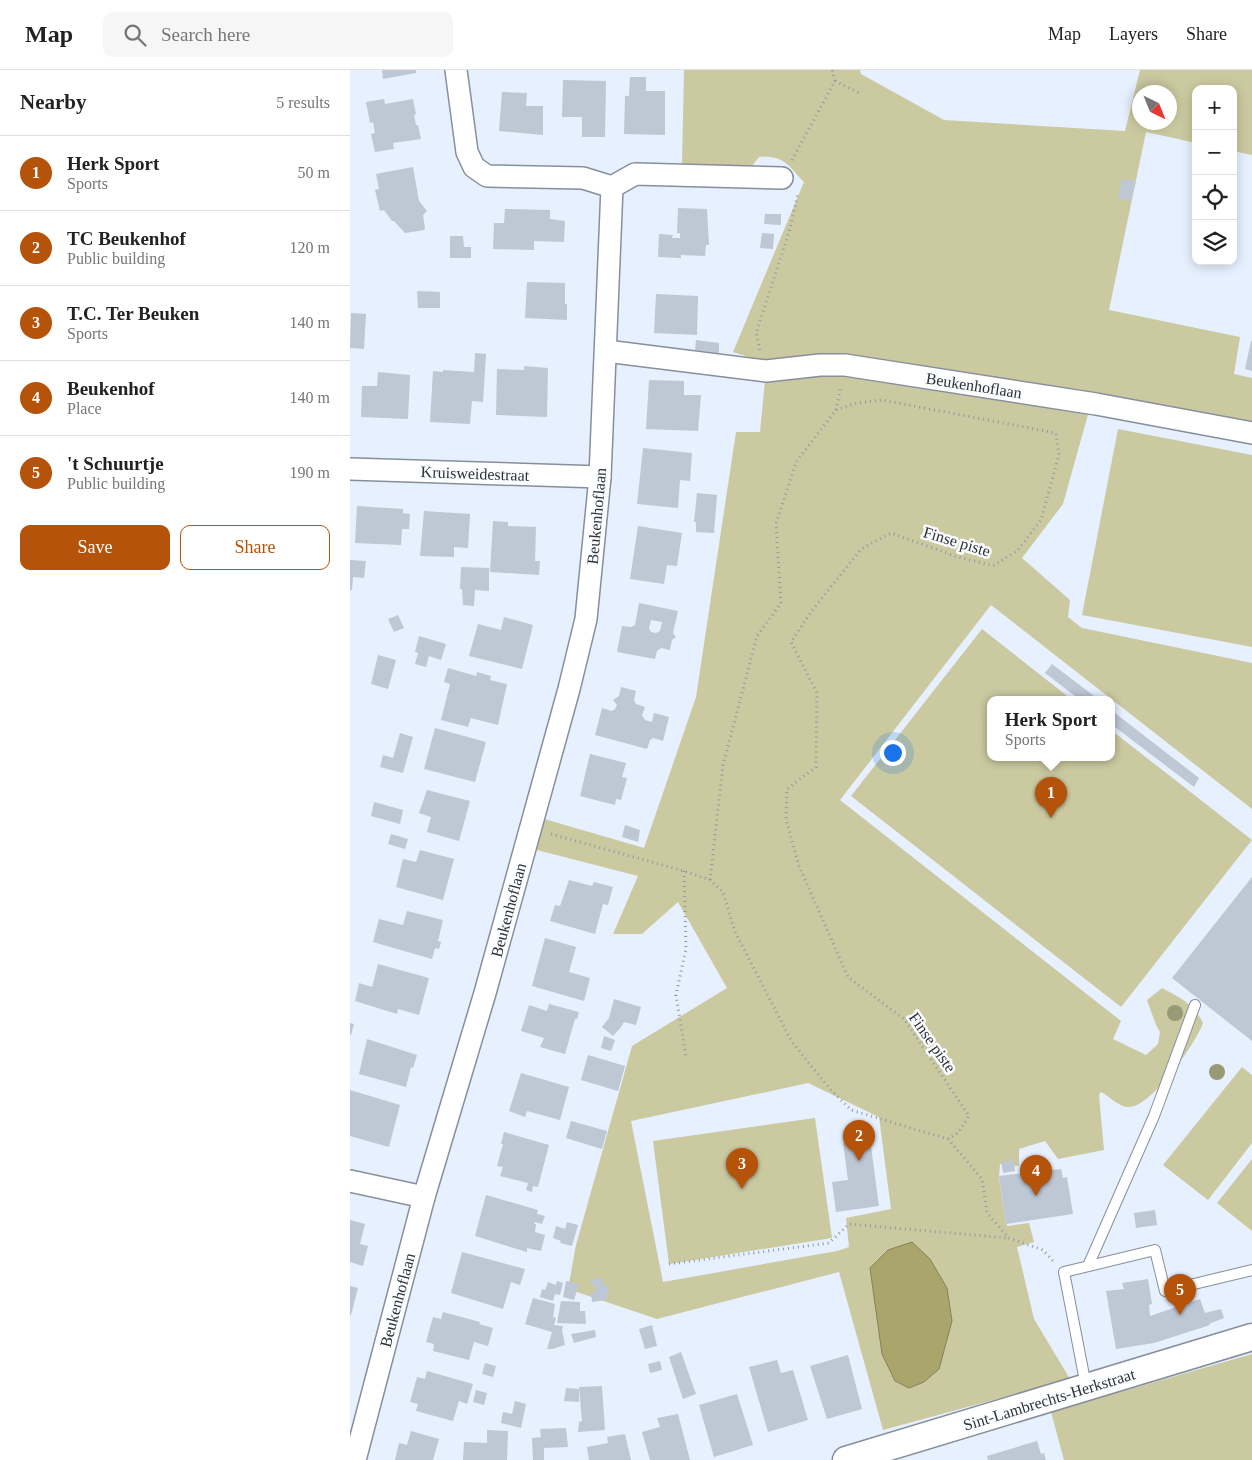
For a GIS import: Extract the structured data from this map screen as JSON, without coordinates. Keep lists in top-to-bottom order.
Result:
{
  "streets": {
    "street": ["Beukenhoflaan", "Kruisweidestraat", "Sint-Lambrechts-Herkstraat"],
    "path": ["Finse piste"]
  },
  "crossings": [
    ["Beukenhoflaan", "Kruisweidestraat"]
  ],
  "north": "bottom right",
  "page": {
    "header": "Map",
    "search": "Search here",
    "nav": ["Map", "Layers", "Share"],
    "heading": ["Nearby", "5 results"],
    "map_buttons": ["+", "−"],
    "list": [
      {
        "mark": "1",
        "name": "Herk Sport",
        "note": "Sports",
        "value": "50 m"
      },
      {
        "mark": "2",
        "name": "TC Beukenhof",
        "note": "Public building",
        "value": "120 m"
      },
      {
        "mark": "3",
        "name": "T.C. Ter Beuken",
        "note": "Sports",
        "value": "140 m"
      },
      {
        "mark": "4",
        "name": "Beukenhof",
        "note": "Place",
        "value": "140 m"
      },
      {
        "mark": "5",
        "name": "'t Schuurtje",
        "note": "Public building",
        "value": "190 m"
      }
    ],
    "buttons": ["Save", "Share"],
    "popup": ["Herk Sport", "Sports"],
    "pins": [
      "1",
      "2",
      "3",
      "4",
      "5"
    ]
  }
}
